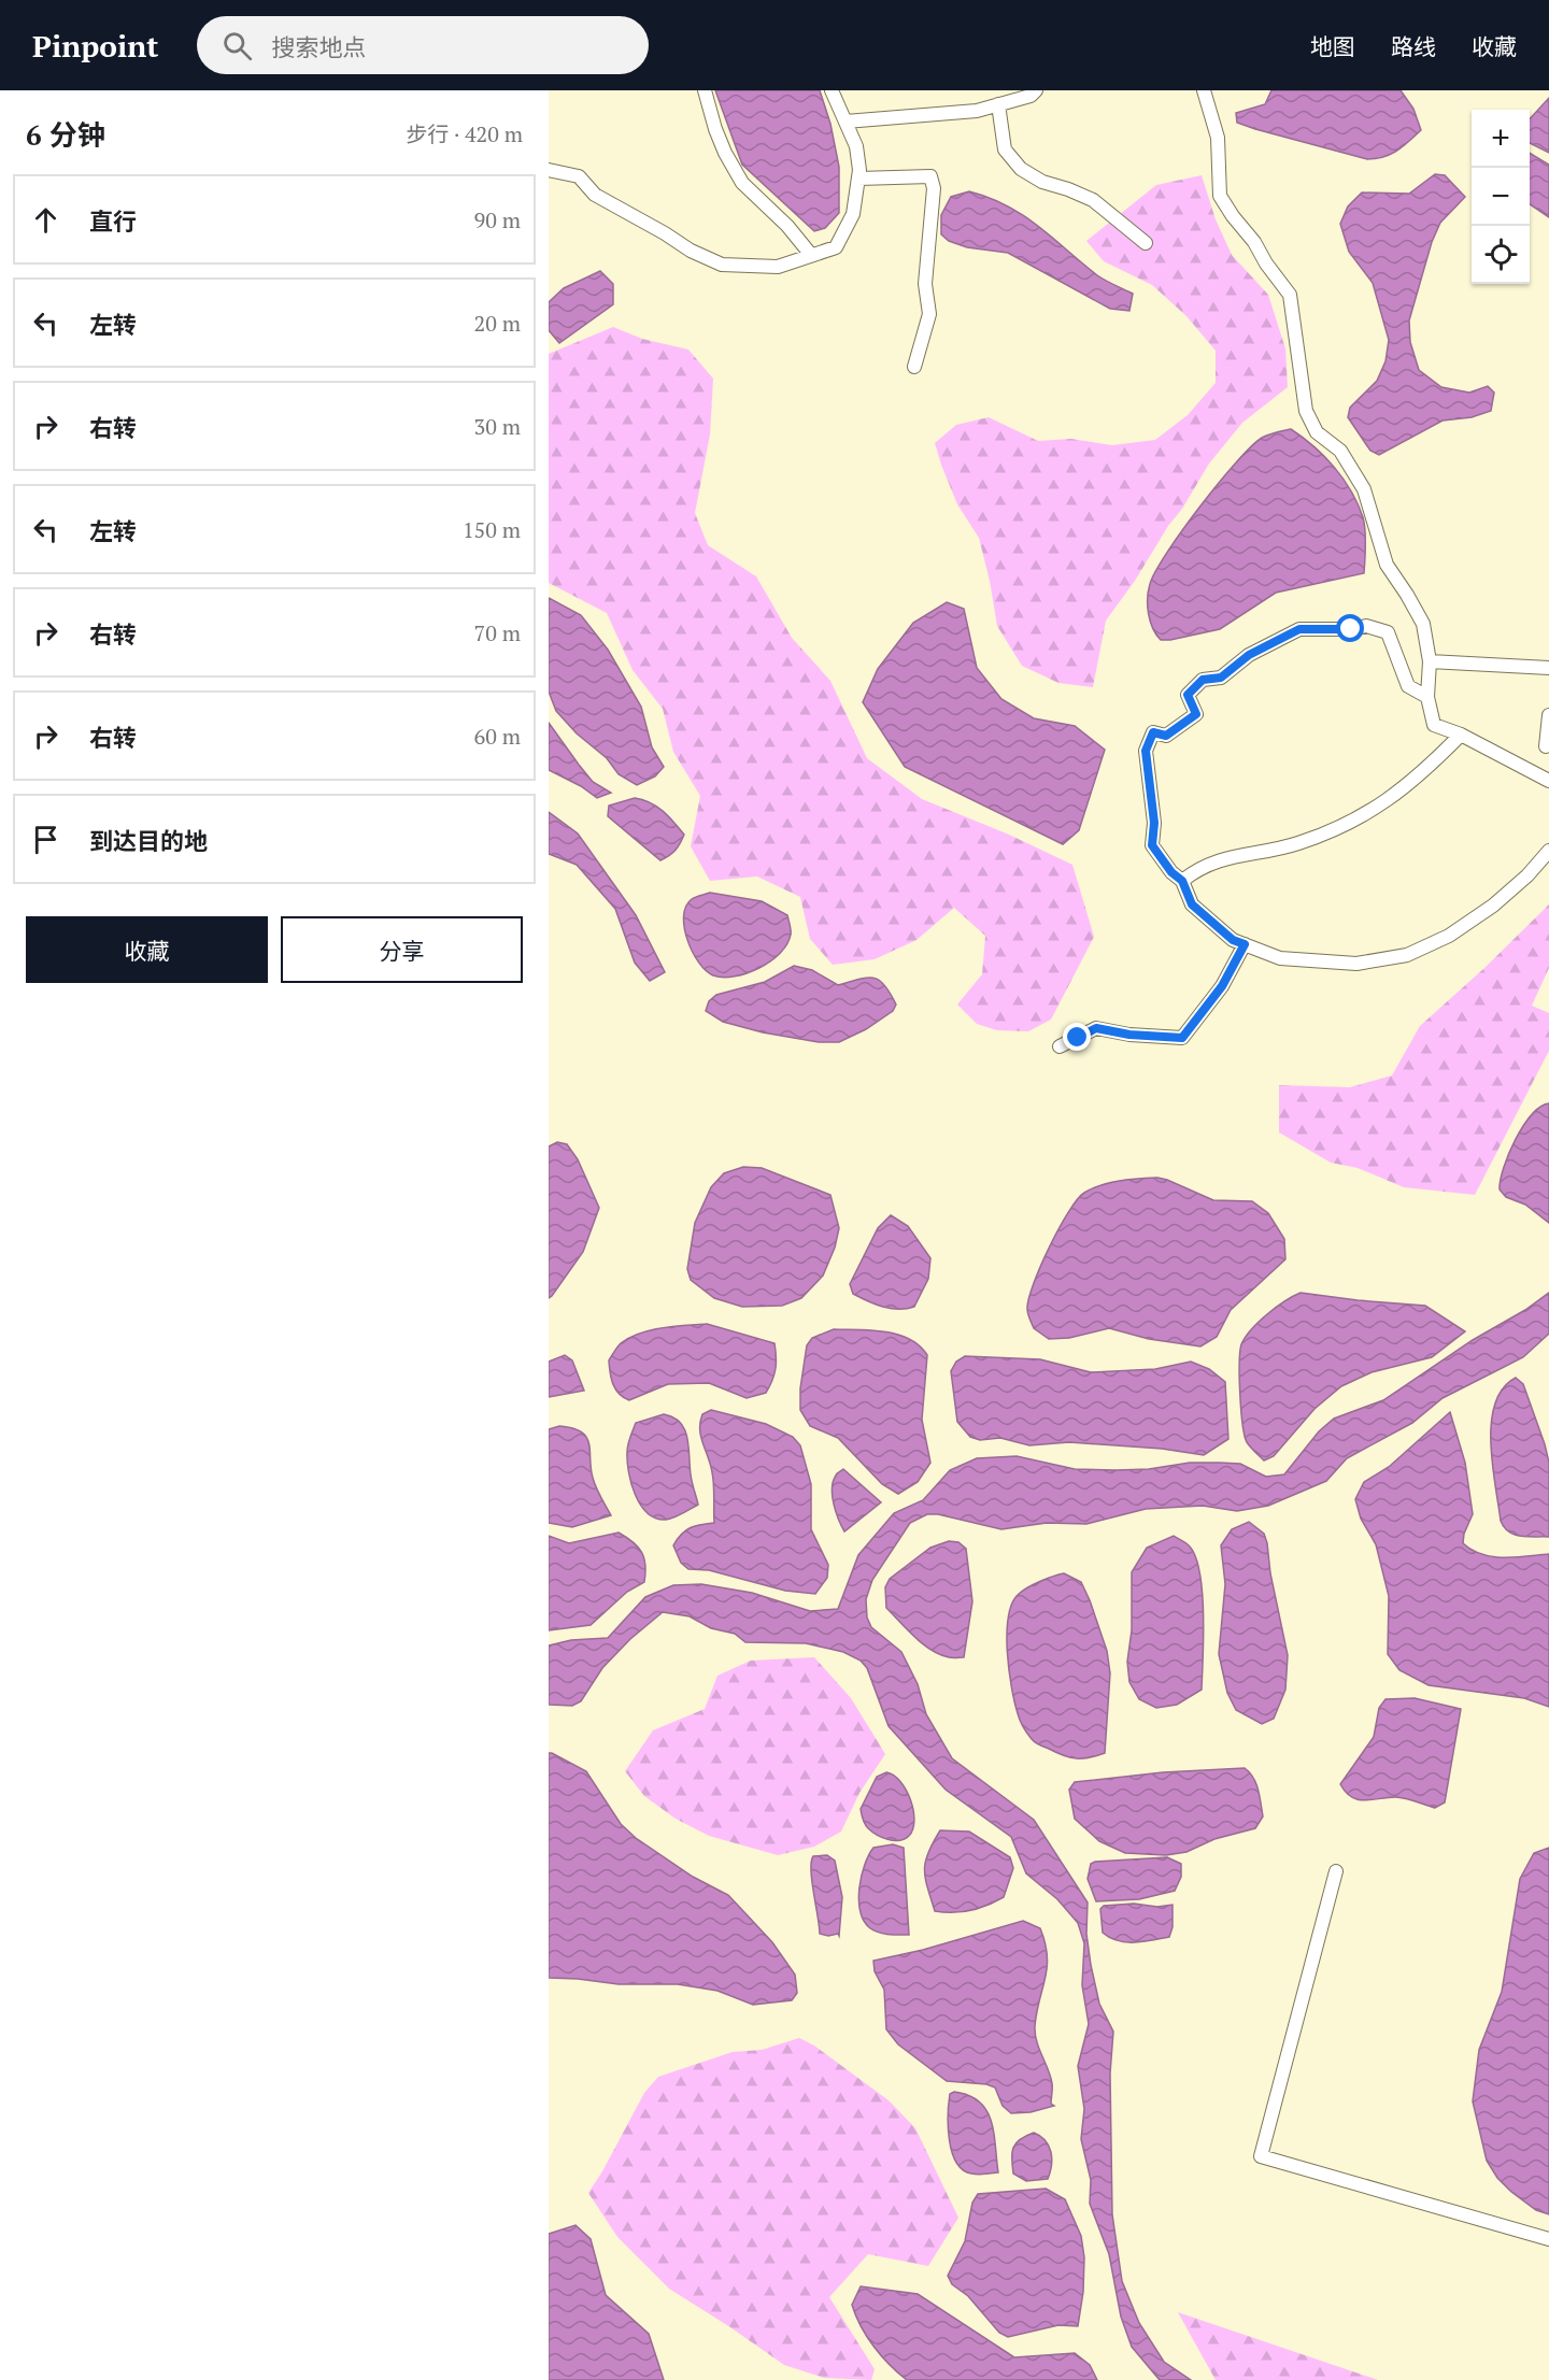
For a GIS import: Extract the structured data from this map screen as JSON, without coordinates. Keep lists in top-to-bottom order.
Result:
{
  "page": {
    "header": "Pinpoint",
    "search": "搜索地点",
    "nav": ["地图", "路线", "收藏"],
    "heading": ["6 分钟", "步行 · 420 m"],
    "map_buttons": ["+", "−"],
    "list": [
      ["直行", "90 m"],
      ["左转", "20 m"],
      ["右转", "30 m"],
      ["左转", "150 m"],
      ["右转", "70 m"],
      ["右转", "60 m"],
      "到达目的地"
    ],
    "buttons": ["收藏", "分享"]
  }
}
